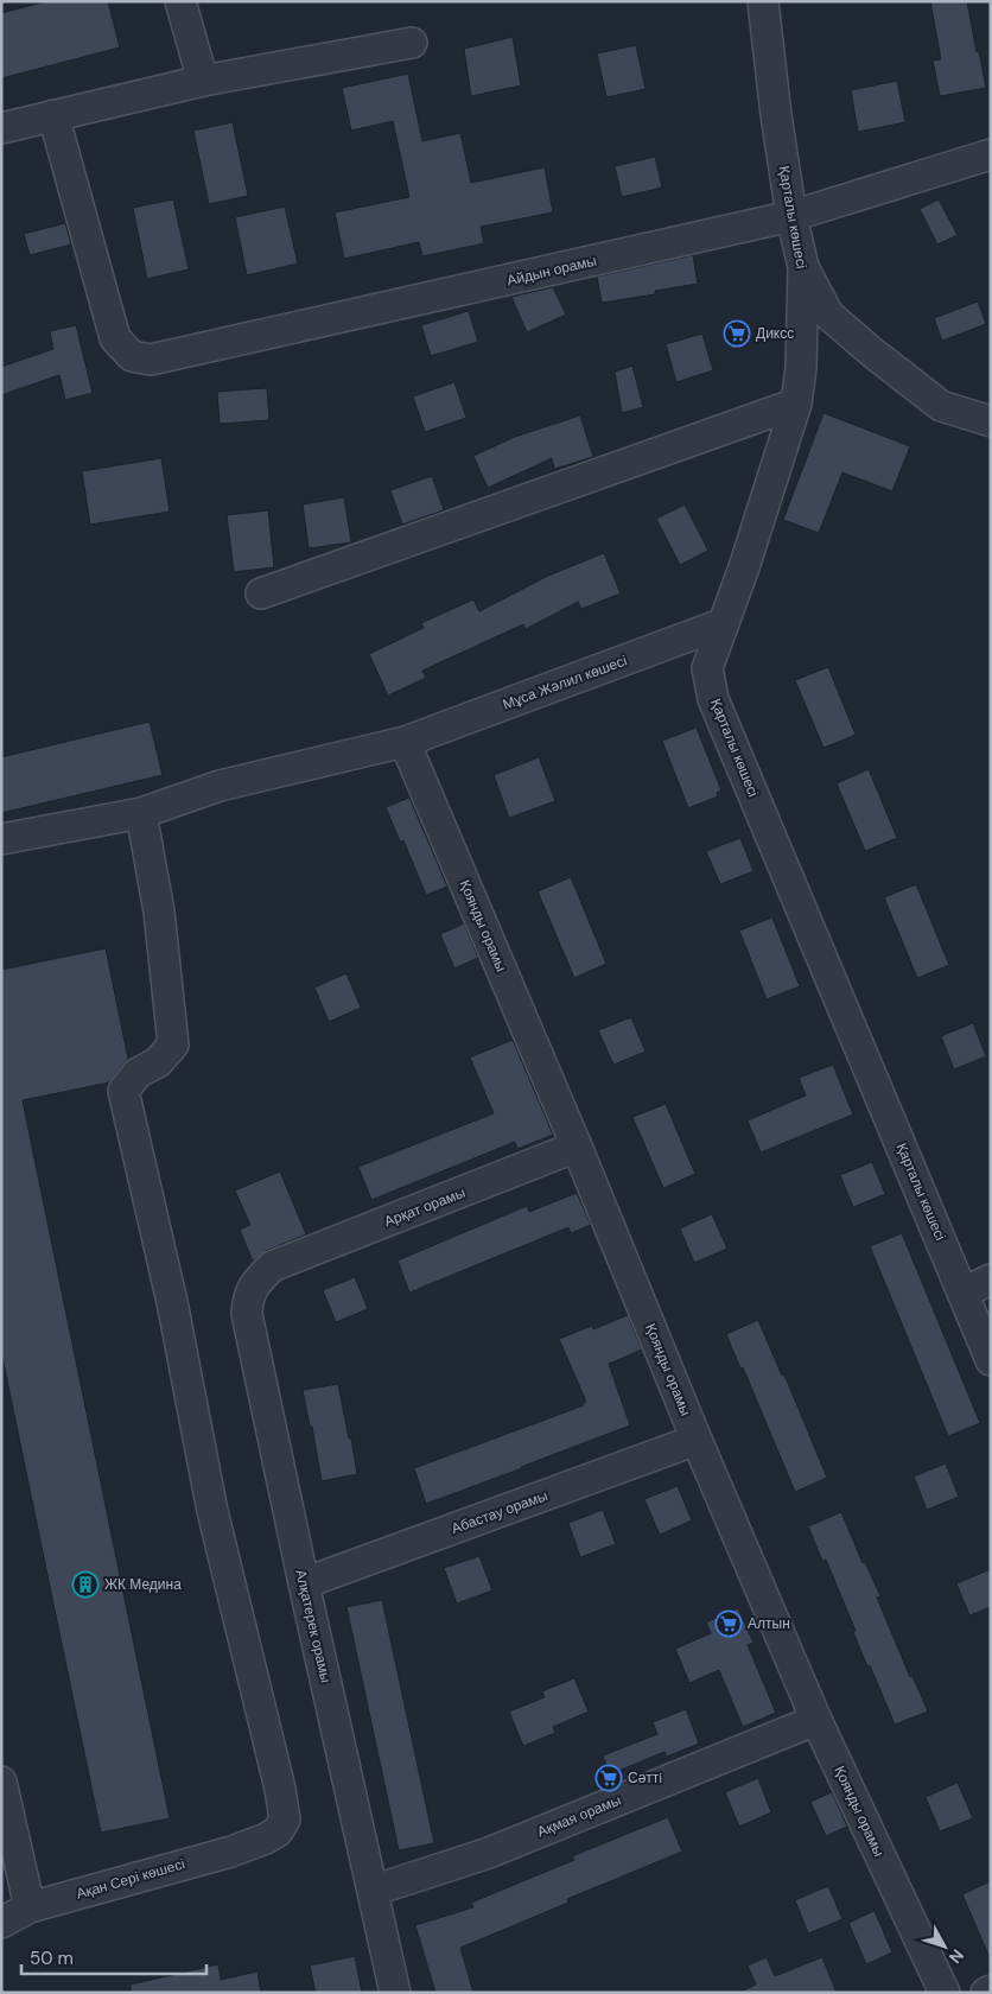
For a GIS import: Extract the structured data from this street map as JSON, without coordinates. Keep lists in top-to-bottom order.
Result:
{
  "streets": {
    "street": [
      "Қарталы көшесі",
      "Айдын орамы",
      "Мұса Жәлил көшесі",
      "Қоянды орамы",
      "Арқат орамы",
      "Абастау орамы",
      "Алқатерек орамы",
      "Ақмая орамы",
      "Ақан Сері көшесі"
    ]
  },
  "crossings": [
    ["Қарталы көшесі", "Айдын орамы"],
    ["Қарталы көшесі", "Мұса Жәлил көшесі"],
    ["Мұса Жәлил көшесі", "Қоянды орамы"],
    ["Мұса Жәлил көшесі", "Ақан Сері көшесі"],
    ["Қоянды орамы", "Арқат орамы"],
    ["Қоянды орамы", "Абастау орамы"],
    ["Қоянды орамы", "Ақмая орамы"],
    ["Арқат орамы", "Алқатерек орамы"],
    ["Абастау орамы", "Алқатерек орамы"],
    ["Алқатерек орамы", "Ақмая орамы"]
  ],
  "places": {
    "supermarket": ["Диксс", "Алтын", "Сәттi"],
    "building": ["ЖК Медина"]
  },
  "scale_bar": "50 m",
  "north": "bottom right"
}
